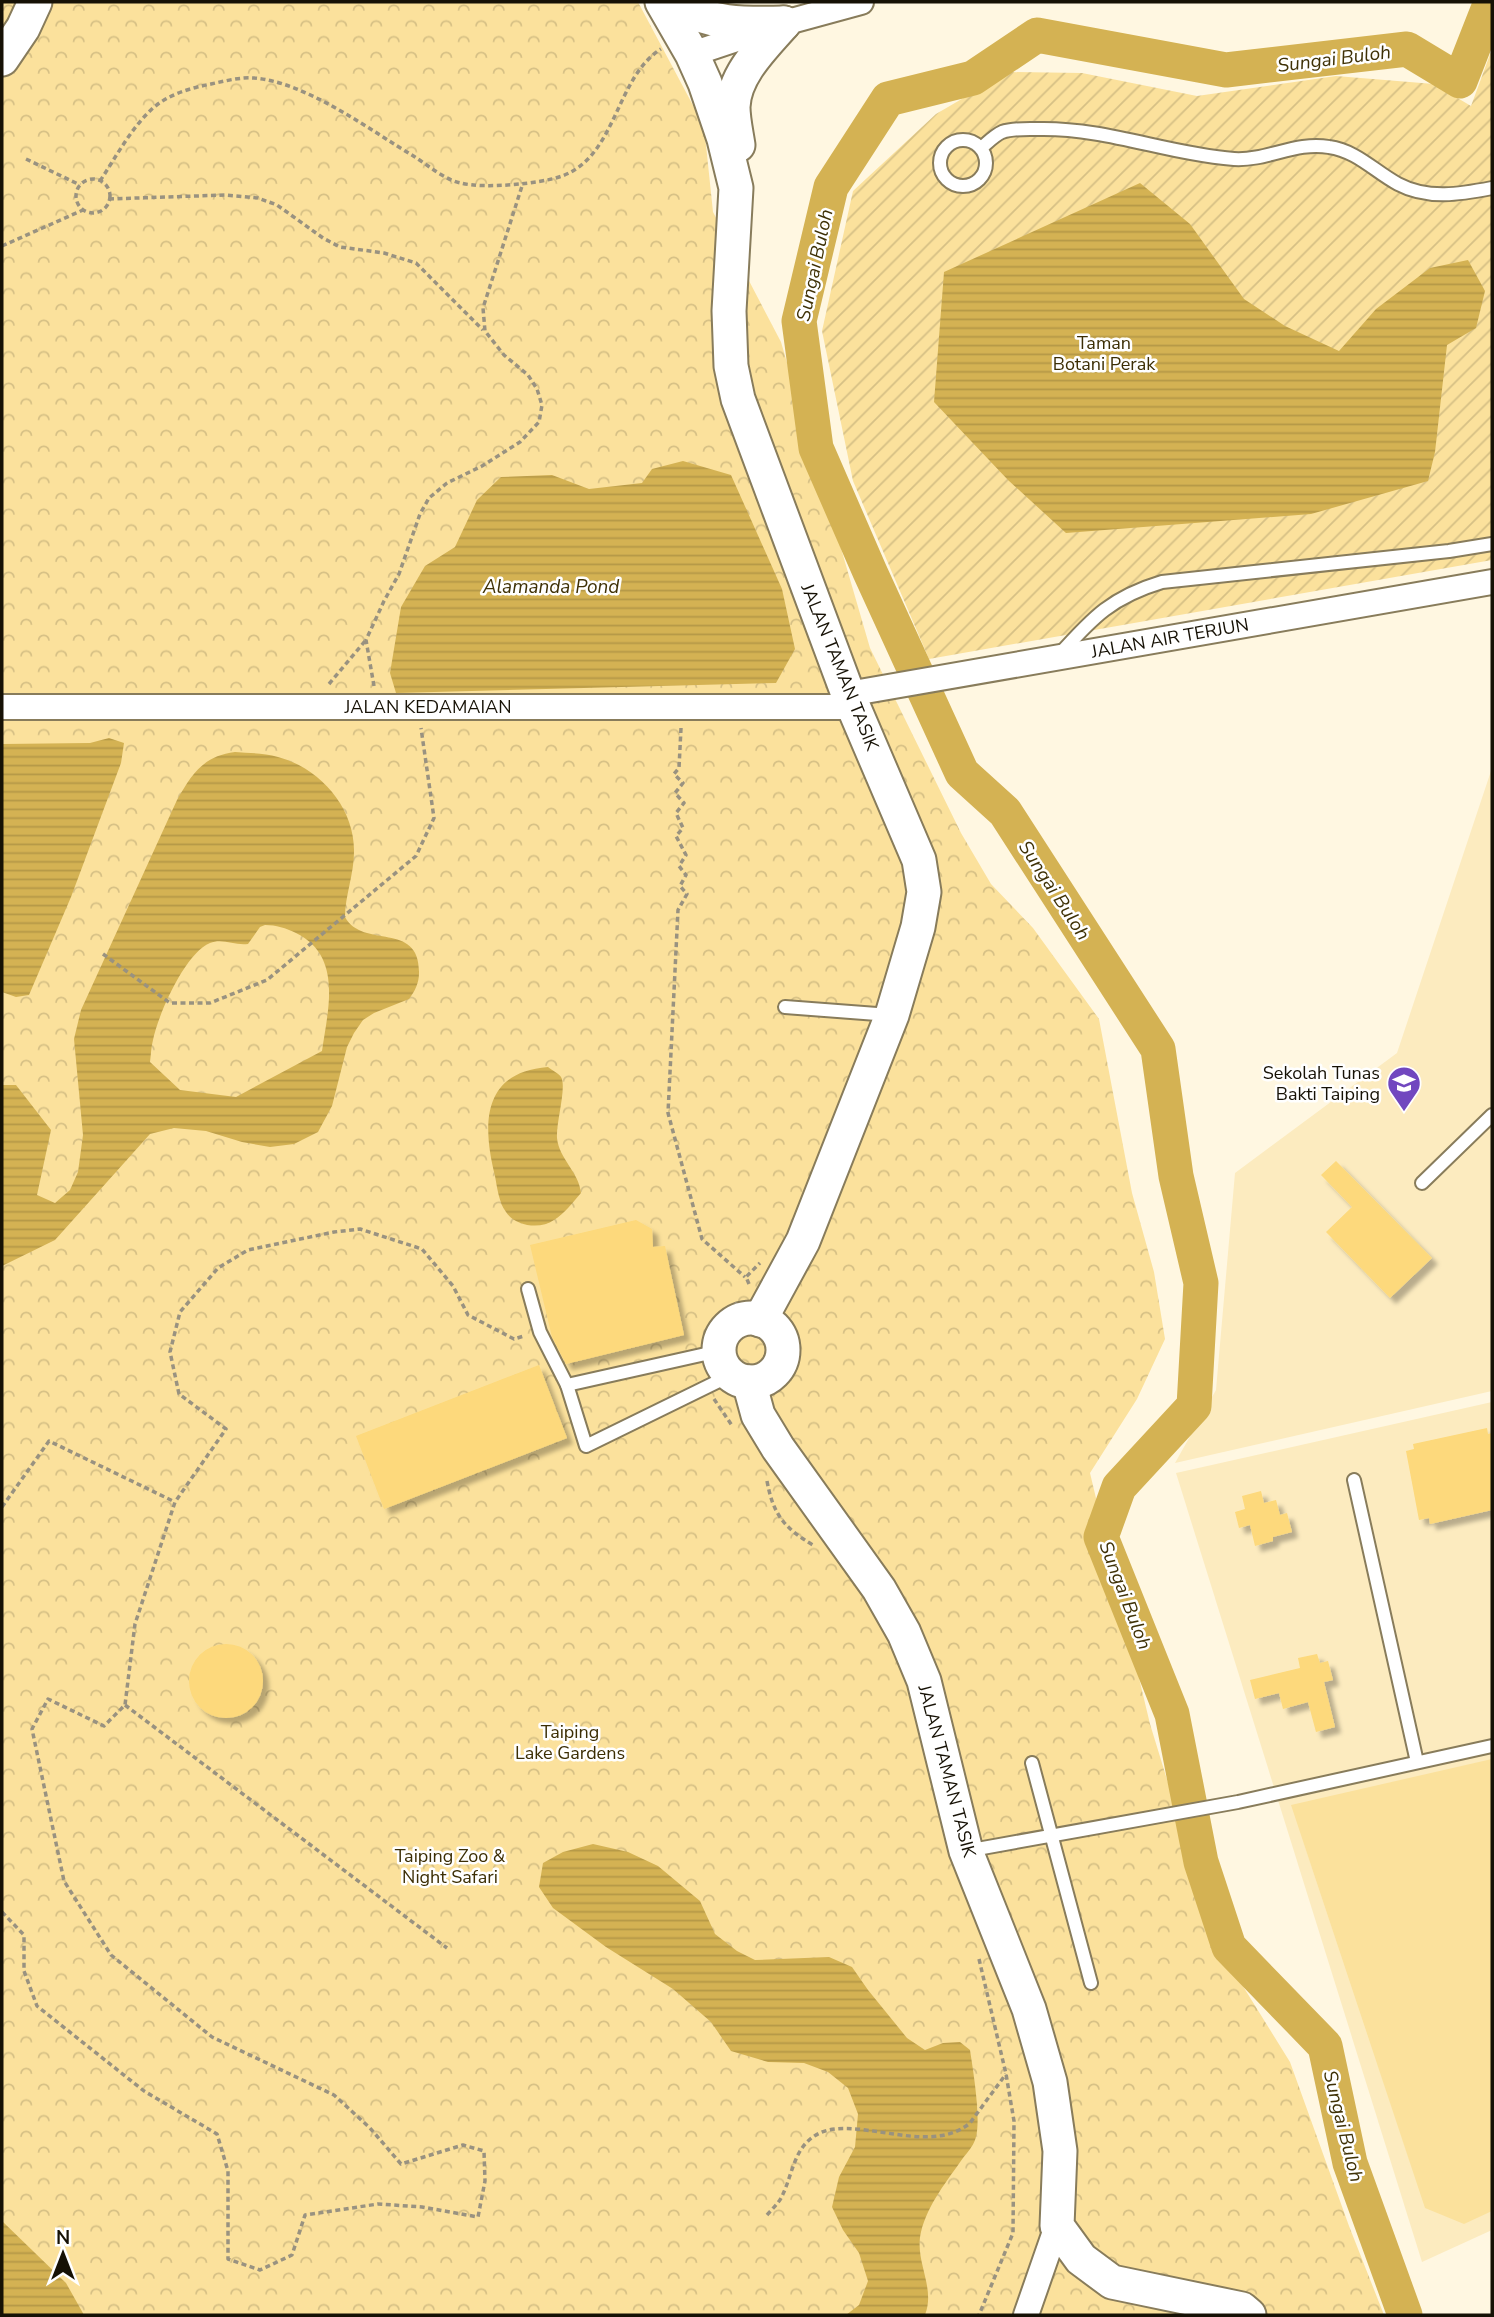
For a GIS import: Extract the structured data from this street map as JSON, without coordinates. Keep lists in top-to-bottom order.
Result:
{
  "streets": {
    "street": ["JALAN AIR TERJUN", "JALAN TAMAN TASIK", "JALAN KEDAMAIAN"]
  },
  "crossings": [
    ["JALAN AIR TERJUN", "JALAN TAMAN TASIK"],
    ["JALAN AIR TERJUN", "JALAN KEDAMAIAN"],
    ["JALAN TAMAN TASIK", "JALAN KEDAMAIAN"]
  ],
  "water": ["Sungai Buloh", "Alamanda Pond"],
  "parks": ["Taman Botani Perak", "Taiping Lake Gardens", "Taiping Zoo & Night Safari"],
  "places": {
    "school or university": ["Sekolah Tunas Bakti Taiping"]
  },
  "north": "top"
}
